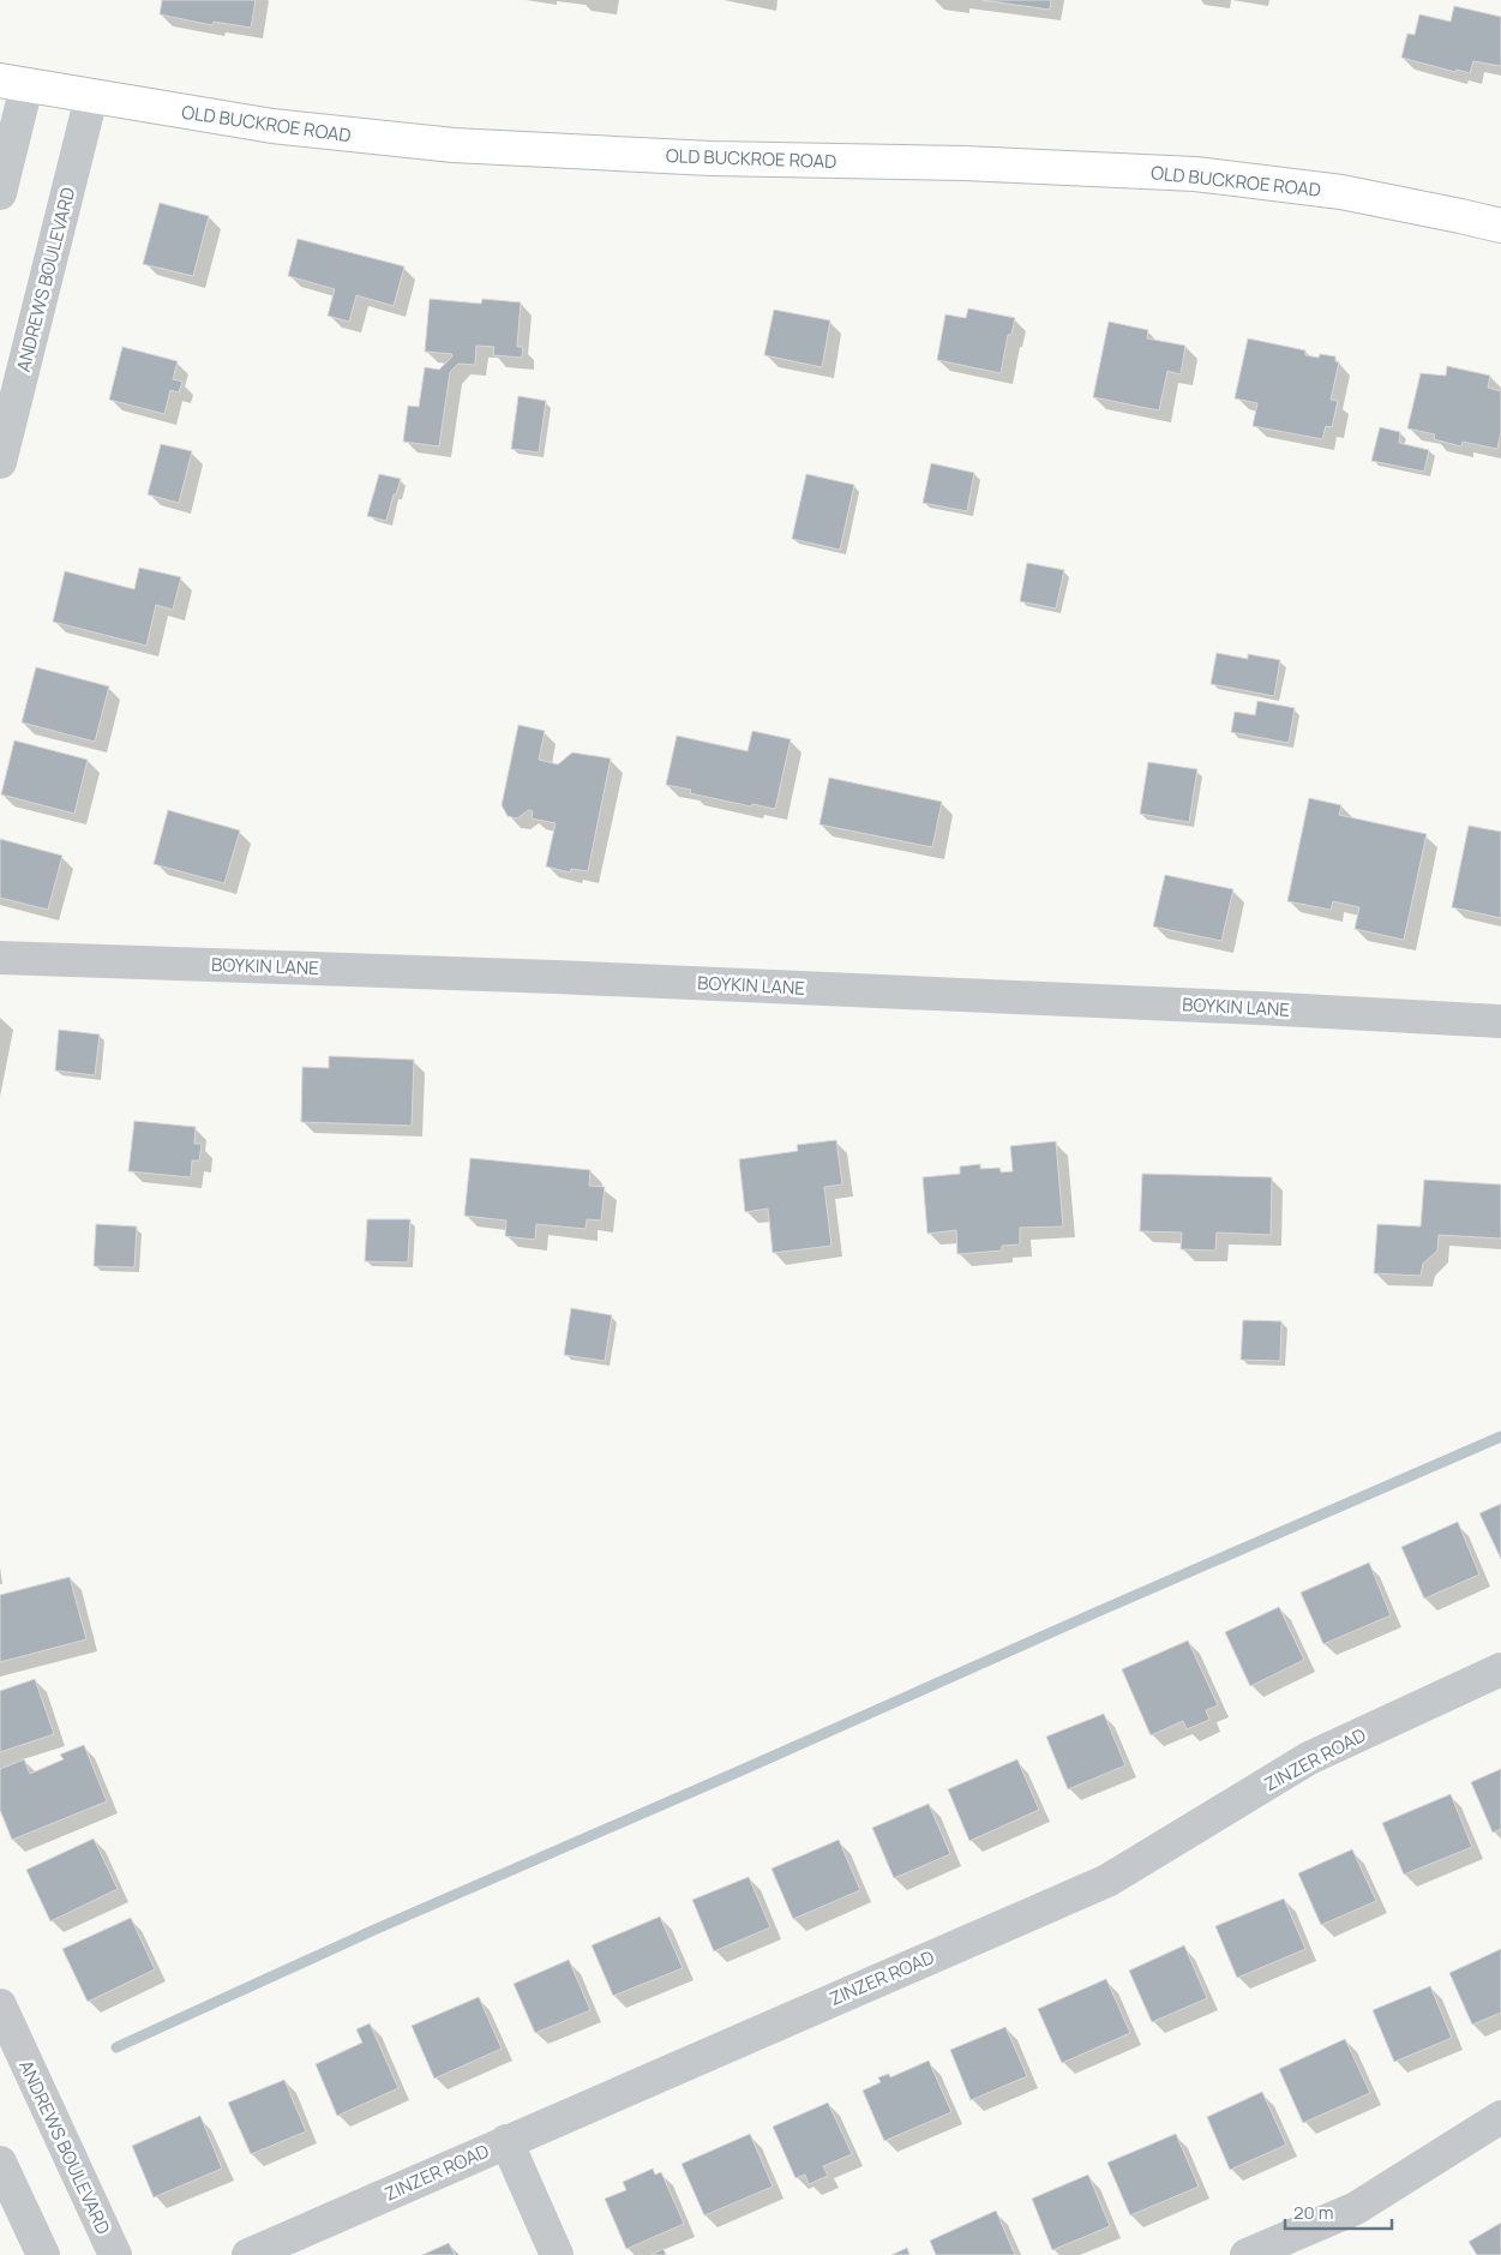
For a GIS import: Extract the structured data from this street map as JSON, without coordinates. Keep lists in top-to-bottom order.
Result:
{
  "streets": {
    "main road": ["OLD BUCKROE ROAD"],
    "street": ["ANDREWS BOULEVARD", "BOYKIN LANE", "ZINZER ROAD"]
  },
  "crossings": [
    ["OLD BUCKROE ROAD", "ANDREWS BOULEVARD"]
  ],
  "scale_bar": "20 m"
}
